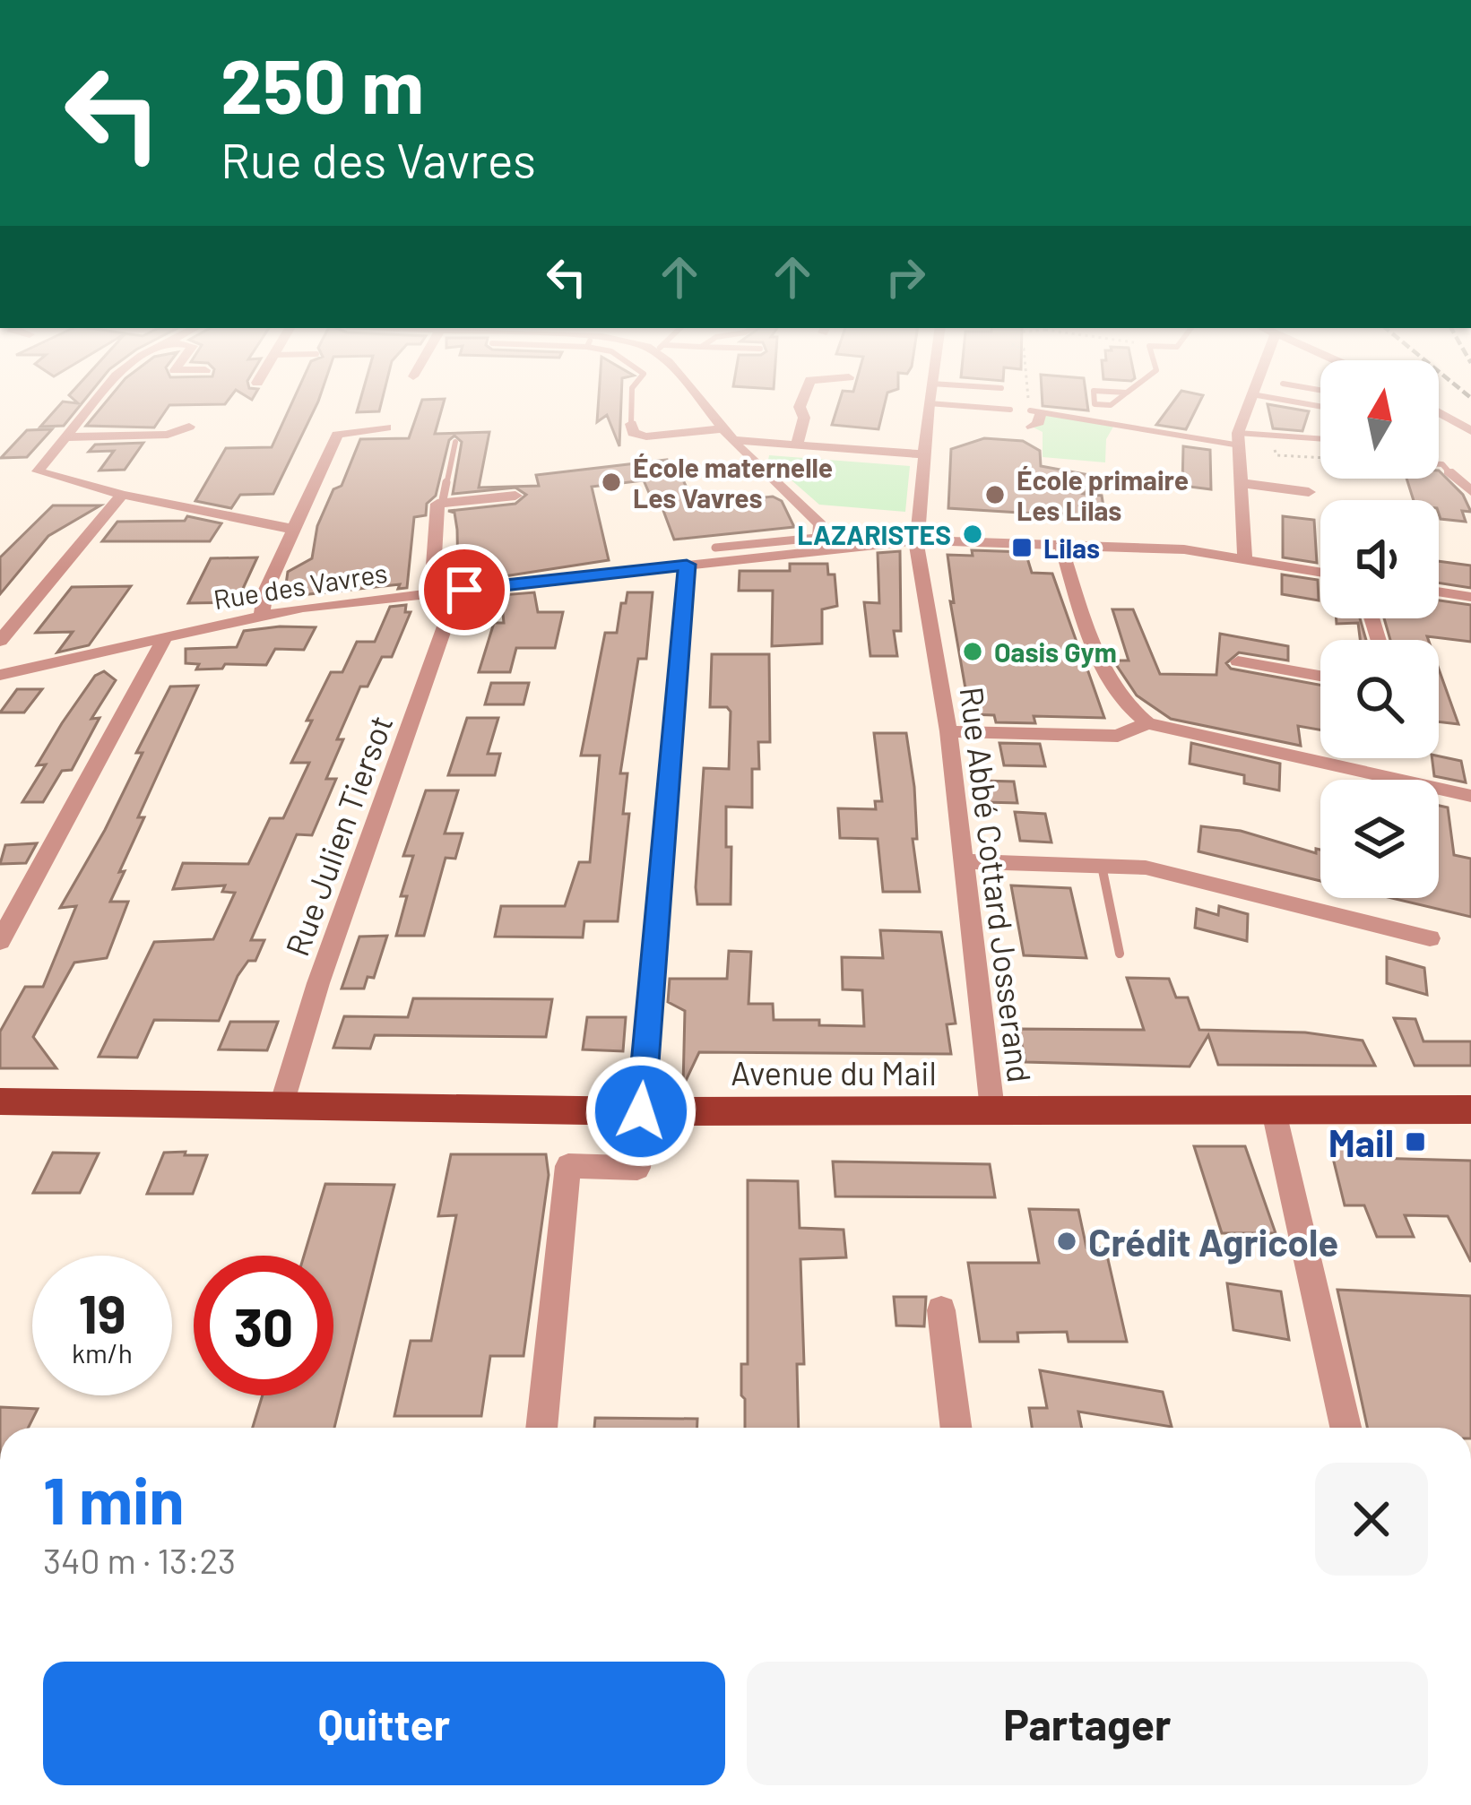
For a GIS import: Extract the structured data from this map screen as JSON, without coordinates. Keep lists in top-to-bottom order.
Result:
{
  "streets": {
    "main road": ["Avenue du Mail"],
    "street": ["Rue des Vavres", "Rue Julien Tiersot", "Rue Abbé Cottard Josserand"]
  },
  "crossings": [
    ["Rue des Vavres", "Rue Julien Tiersot"],
    ["Rue des Vavres", "Rue Abbé Cottard Josserand"],
    ["Rue Julien Tiersot", "Avenue du Mail"],
    ["Rue Abbé Cottard Josserand", "Avenue du Mail"]
  ],
  "places": {
    "other": [
      "École maternelle Les Vavres",
      "École primaire Les Lilas",
      "LAZARISTES",
      "Oasis Gym",
      "Crédit Agricole"
    ],
    "transit": ["Lilas", "Mail"]
  },
  "north": "top",
  "page": {
    "turn": ["250 m", "Rue des Vavres"],
    "speed": "19 km/h",
    "limit": "30",
    "heading": ["1 min", "340 m · 13:23"],
    "buttons": ["Quitter", "Partager"]
  }
}
